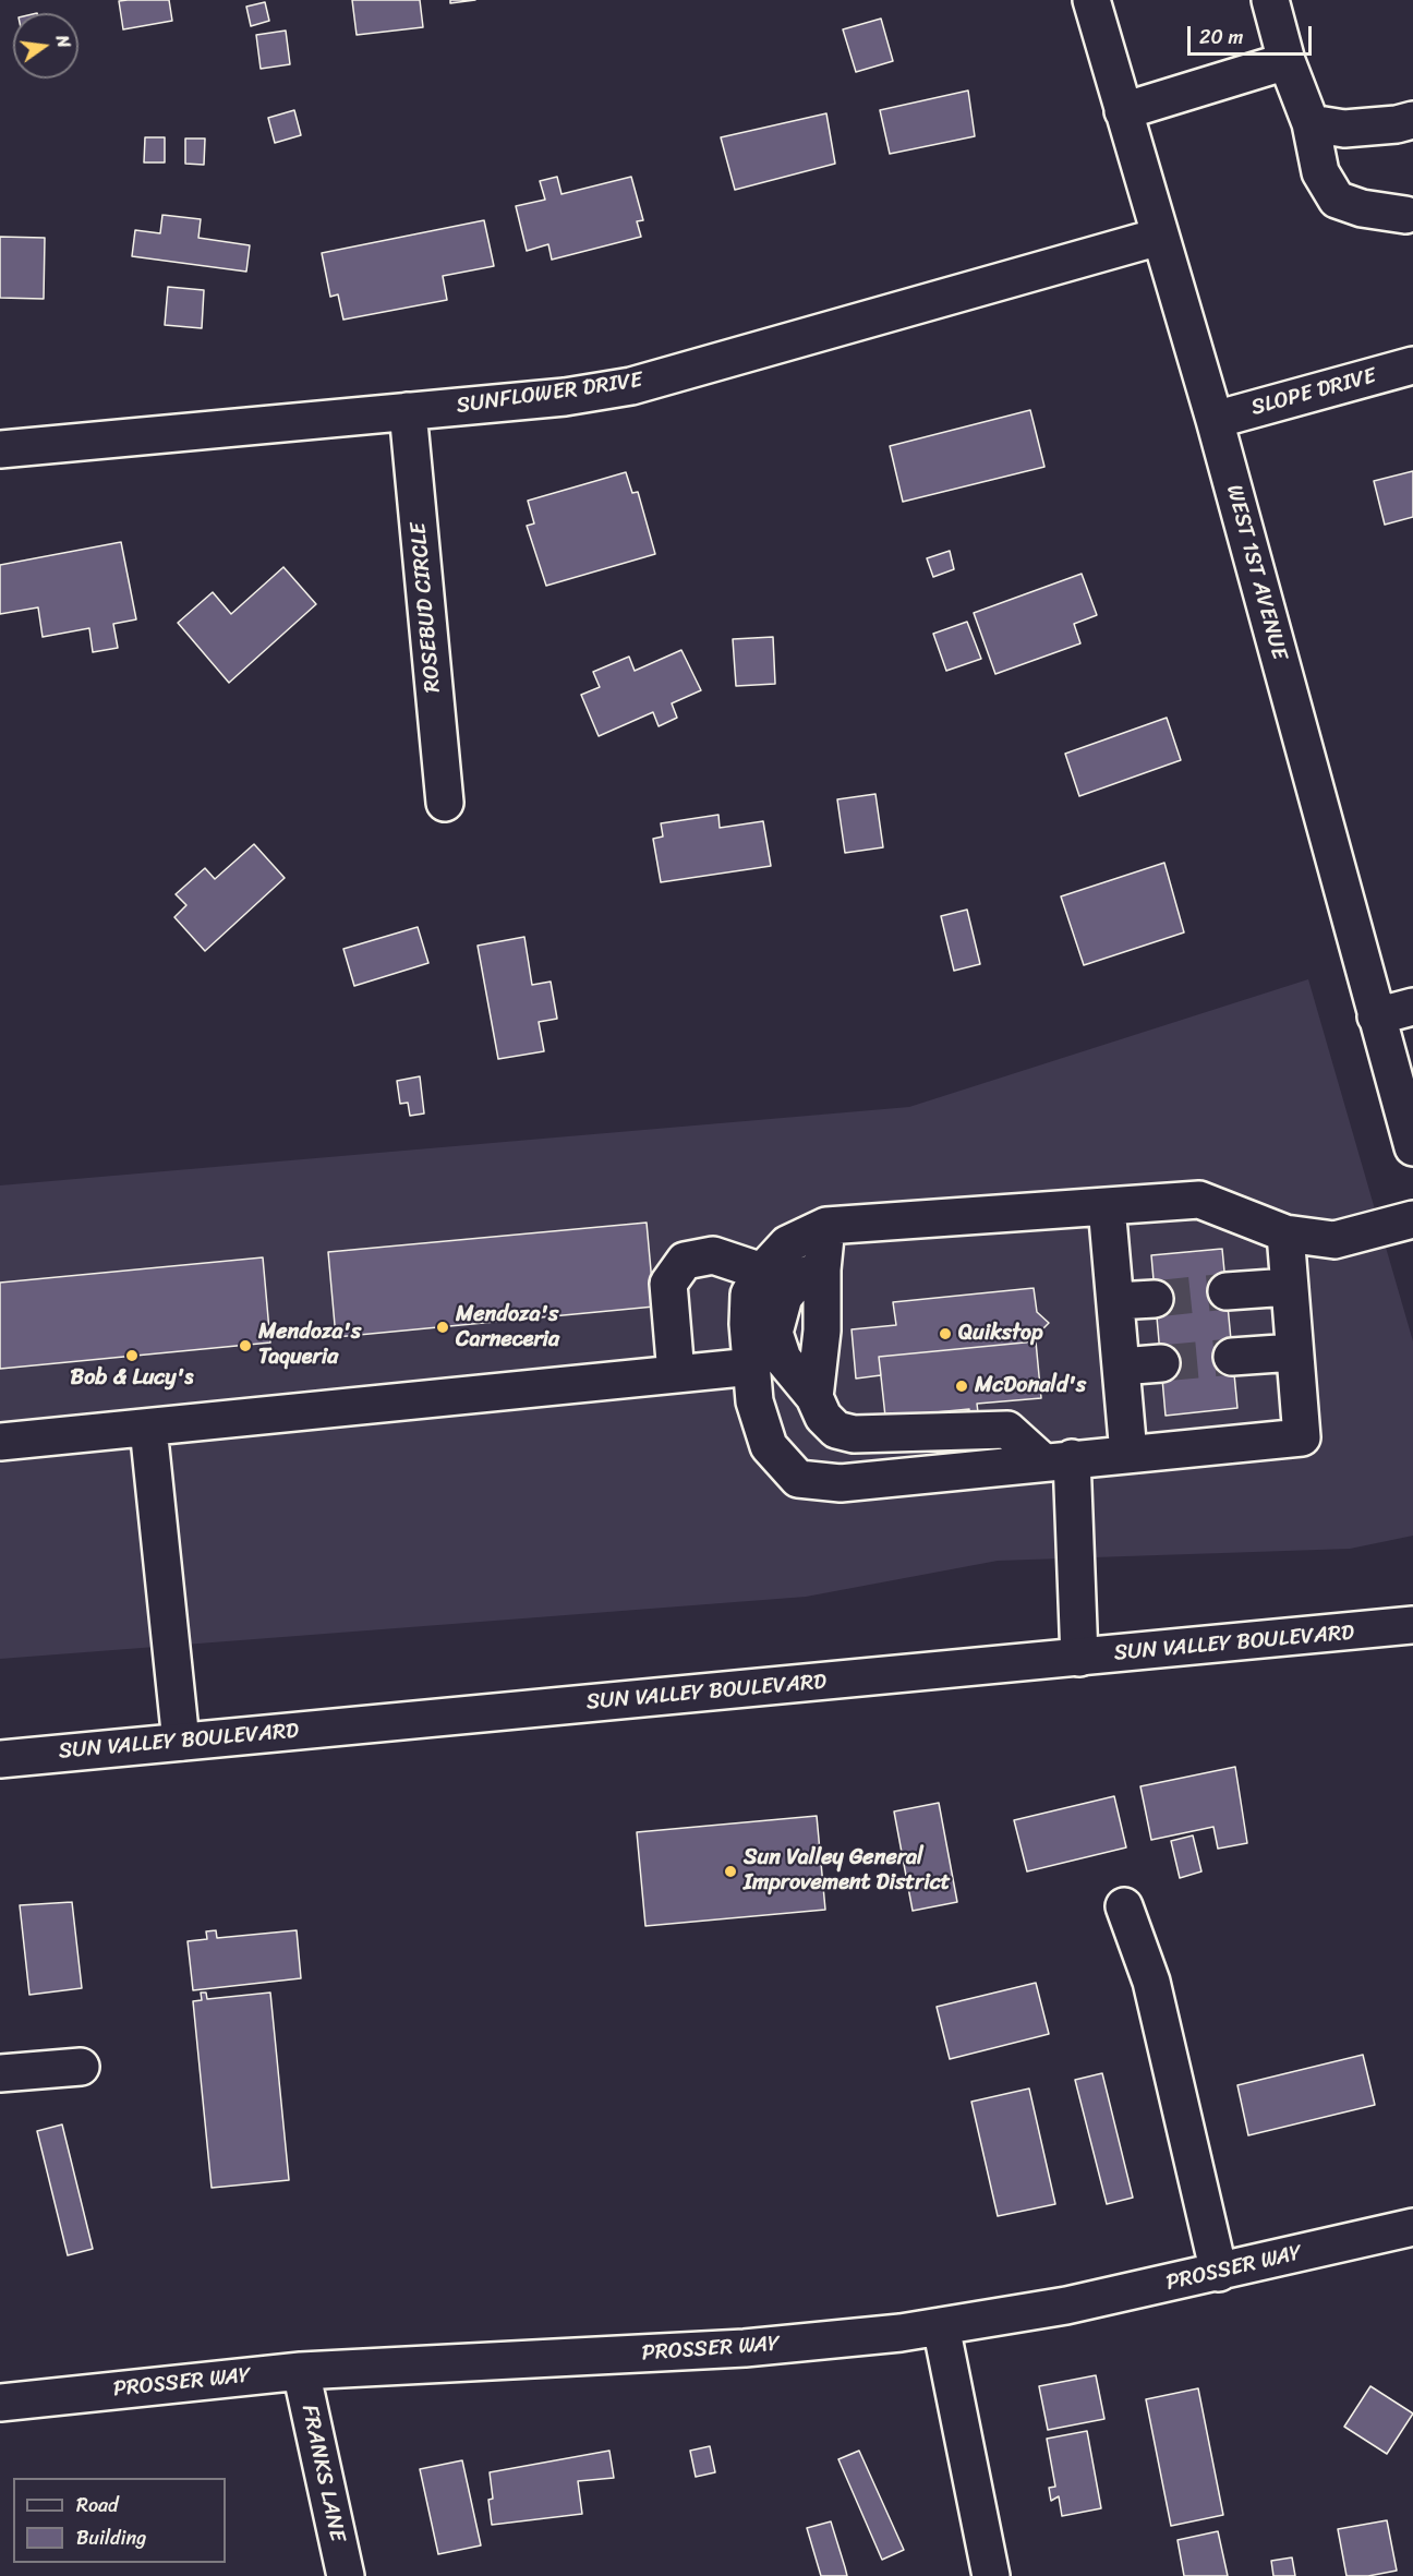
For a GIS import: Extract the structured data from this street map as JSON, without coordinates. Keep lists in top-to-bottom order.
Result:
{
  "streets": {
    "street": [
      "SLOPE DRIVE",
      "SUNFLOWER DRIVE",
      "WEST 1ST AVENUE",
      "ROSEBUD CIRCLE",
      "SUN VALLEY BOULEVARD",
      "PROSSER WAY",
      "FRANKS LANE"
    ]
  },
  "crossings": [
    ["SLOPE DRIVE", "WEST 1ST AVENUE"],
    ["SUNFLOWER DRIVE", "WEST 1ST AVENUE"],
    ["SUNFLOWER DRIVE", "ROSEBUD CIRCLE"],
    ["PROSSER WAY", "FRANKS LANE"]
  ],
  "places": [
    "Mendoza's Carneceria",
    "Quikstop",
    "Mendoza's Taqueria",
    "Bob & Lucy's",
    "McDonald's",
    "Sun Valley General Improvement District"
  ],
  "legend": ["Road", "Building"],
  "scale_bar": "20 m",
  "north": "right"
}
